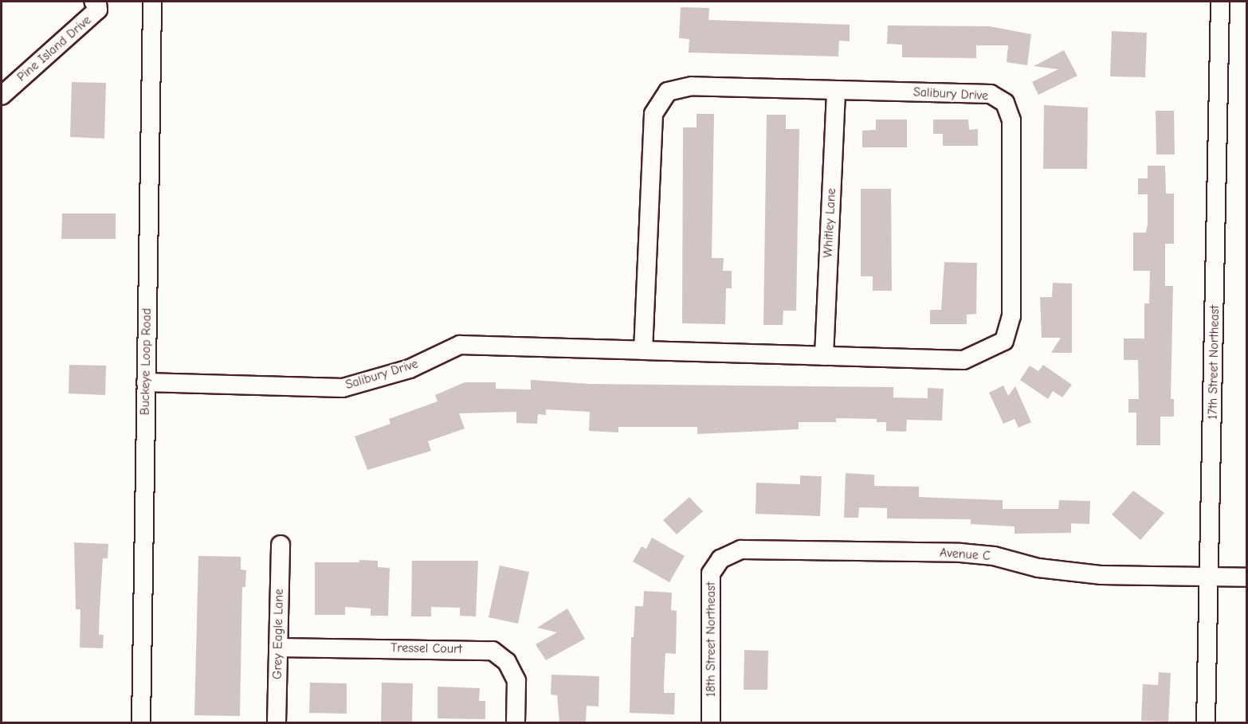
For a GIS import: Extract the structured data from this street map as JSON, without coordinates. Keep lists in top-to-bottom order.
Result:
{
  "streets": {
    "street": [
      "Pine Island Drive",
      "Salibury Drive",
      "Whitley Lane",
      "Buckeye Loop Road",
      "17th Street Northeast",
      "Avenue C",
      "Grey Eagle Lane",
      "18th Street Northeast",
      "Tressel Court"
    ]
  },
  "crossings": [
    ["Salibury Drive", "Whitley Lane"],
    ["Salibury Drive", "Buckeye Loop Road"],
    ["17th Street Northeast", "Avenue C"],
    ["Avenue C", "18th Street Northeast"],
    ["Grey Eagle Lane", "Tressel Court"]
  ]
}
